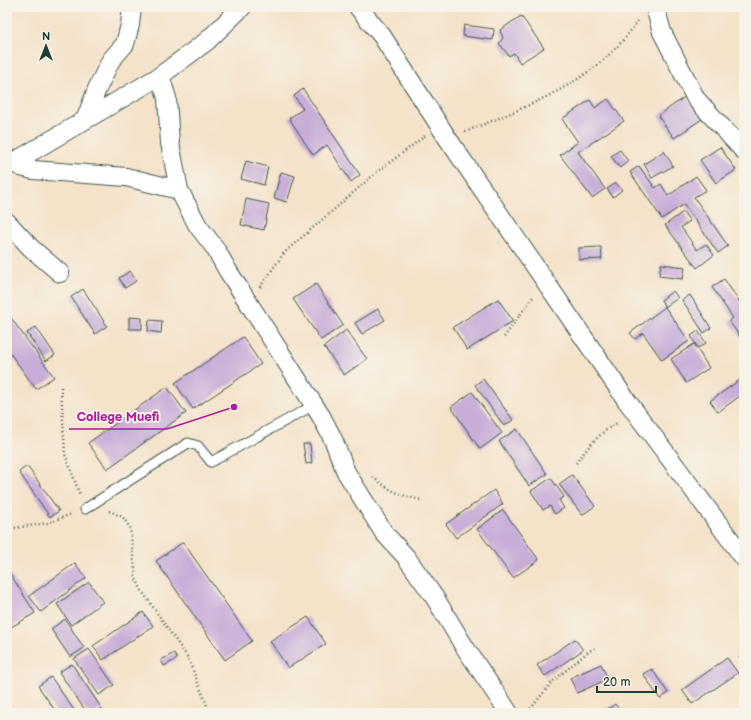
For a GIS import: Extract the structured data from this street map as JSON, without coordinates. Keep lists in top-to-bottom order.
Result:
{
  "places": ["College Muefi"],
  "scale_bar": "20 m",
  "north": "top"
}
